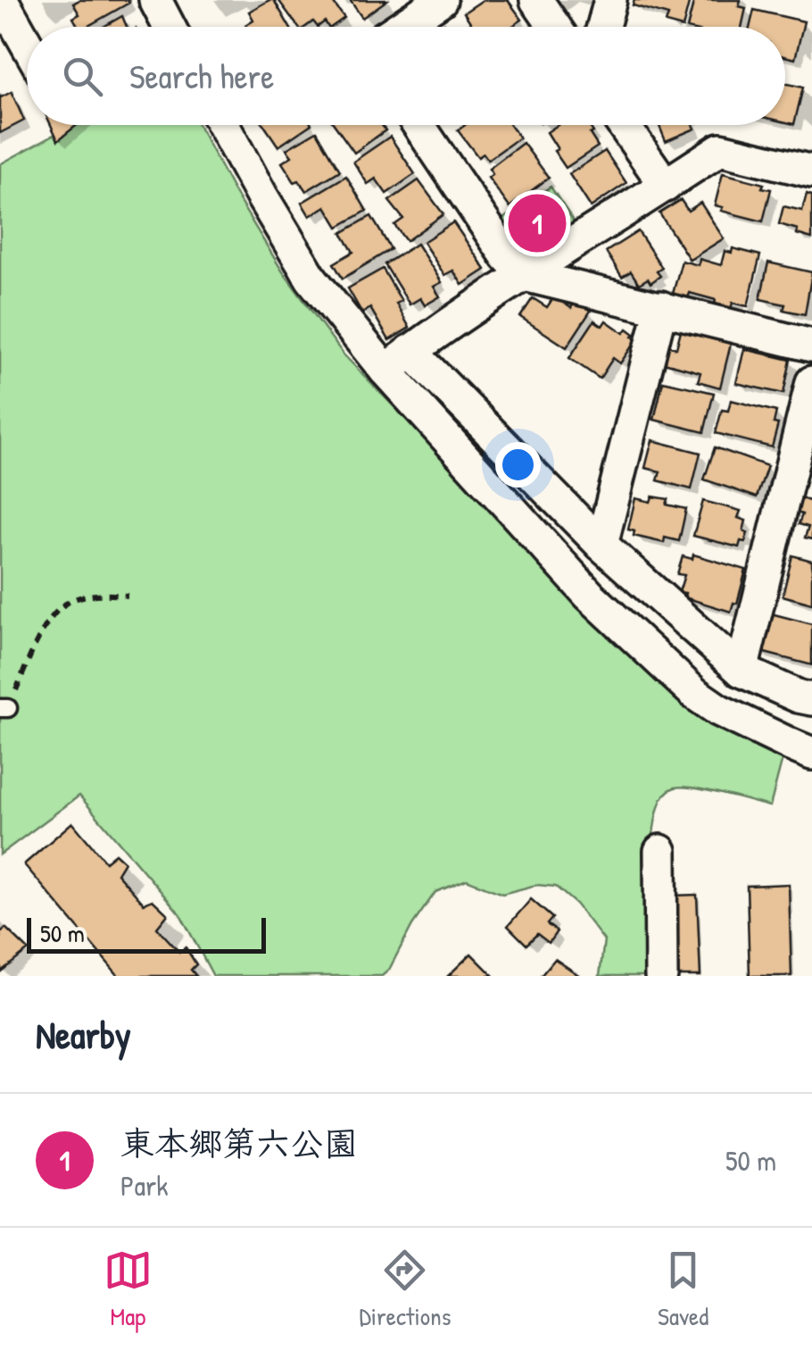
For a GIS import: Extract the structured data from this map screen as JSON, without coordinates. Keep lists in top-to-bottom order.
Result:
{
  "scale_bar": "50 m",
  "page": {
    "search": "Search here",
    "pins": "1",
    "scale": "50 m",
    "heading": "Nearby",
    "list": [
      {
        "mark": "1",
        "name": "東本郷第六公園",
        "note": "Park",
        "value": "50 m"
      }
    ],
    "nav": ["Map", "Directions", "Saved"]
  }
}
